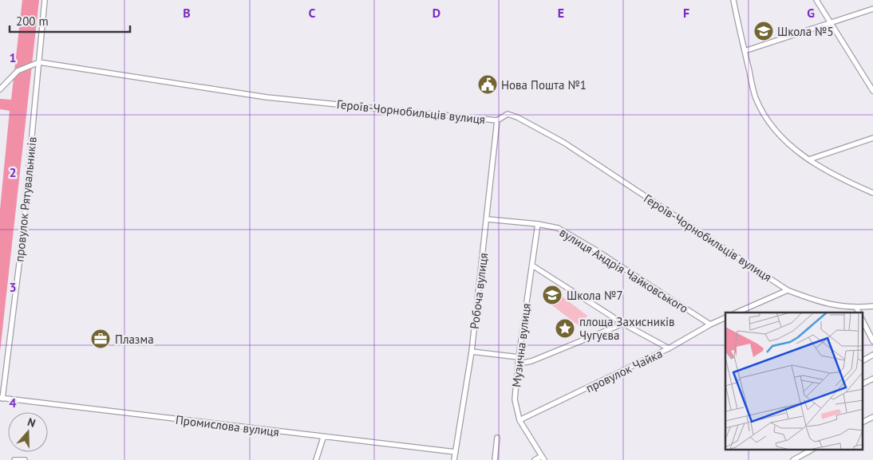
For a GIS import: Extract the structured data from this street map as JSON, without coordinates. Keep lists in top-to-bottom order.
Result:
{
  "streets": {
    "street": [
      "Героїв-Чорнобильців вулиця",
      "провулок Рятувальників",
      "вулиця Андрія Чайковського",
      "Робоча вулиця",
      "Музична вулиця",
      "провулок Чайка",
      "Промислова вулиця"
    ]
  },
  "crossings": [
    ["Героїв-Чорнобильців вулиця", "провулок Рятувальників"],
    ["Героїв-Чорнобильців вулиця", "Робоча вулиця"],
    ["провулок Рятувальників", "Промислова вулиця"],
    ["вулиця Андрія Чайковського", "Робоча вулиця"],
    ["вулиця Андрія Чайковського", "Музична вулиця"],
    ["вулиця Андрія Чайковського", "провулок Чайка"],
    ["Робоча вулиця", "Промислова вулиця"],
    ["Музична вулиця", "провулок Чайка"]
  ],
  "places": {
    "school or university": ["Школа №5", "Школа №7"],
    "public building": ["Нова Пошта №1"],
    "place": ["площа Захисників Чугуєва"],
    "office": ["Плазма"]
  },
  "scale_bar": "200 m",
  "north": "top",
  "grid": {
    "columns": [
      "B",
      "C",
      "D",
      "E",
      "F",
      "G"
    ],
    "rows": [
      "1",
      "2",
      "3",
      "4"
    ]
  }
}
